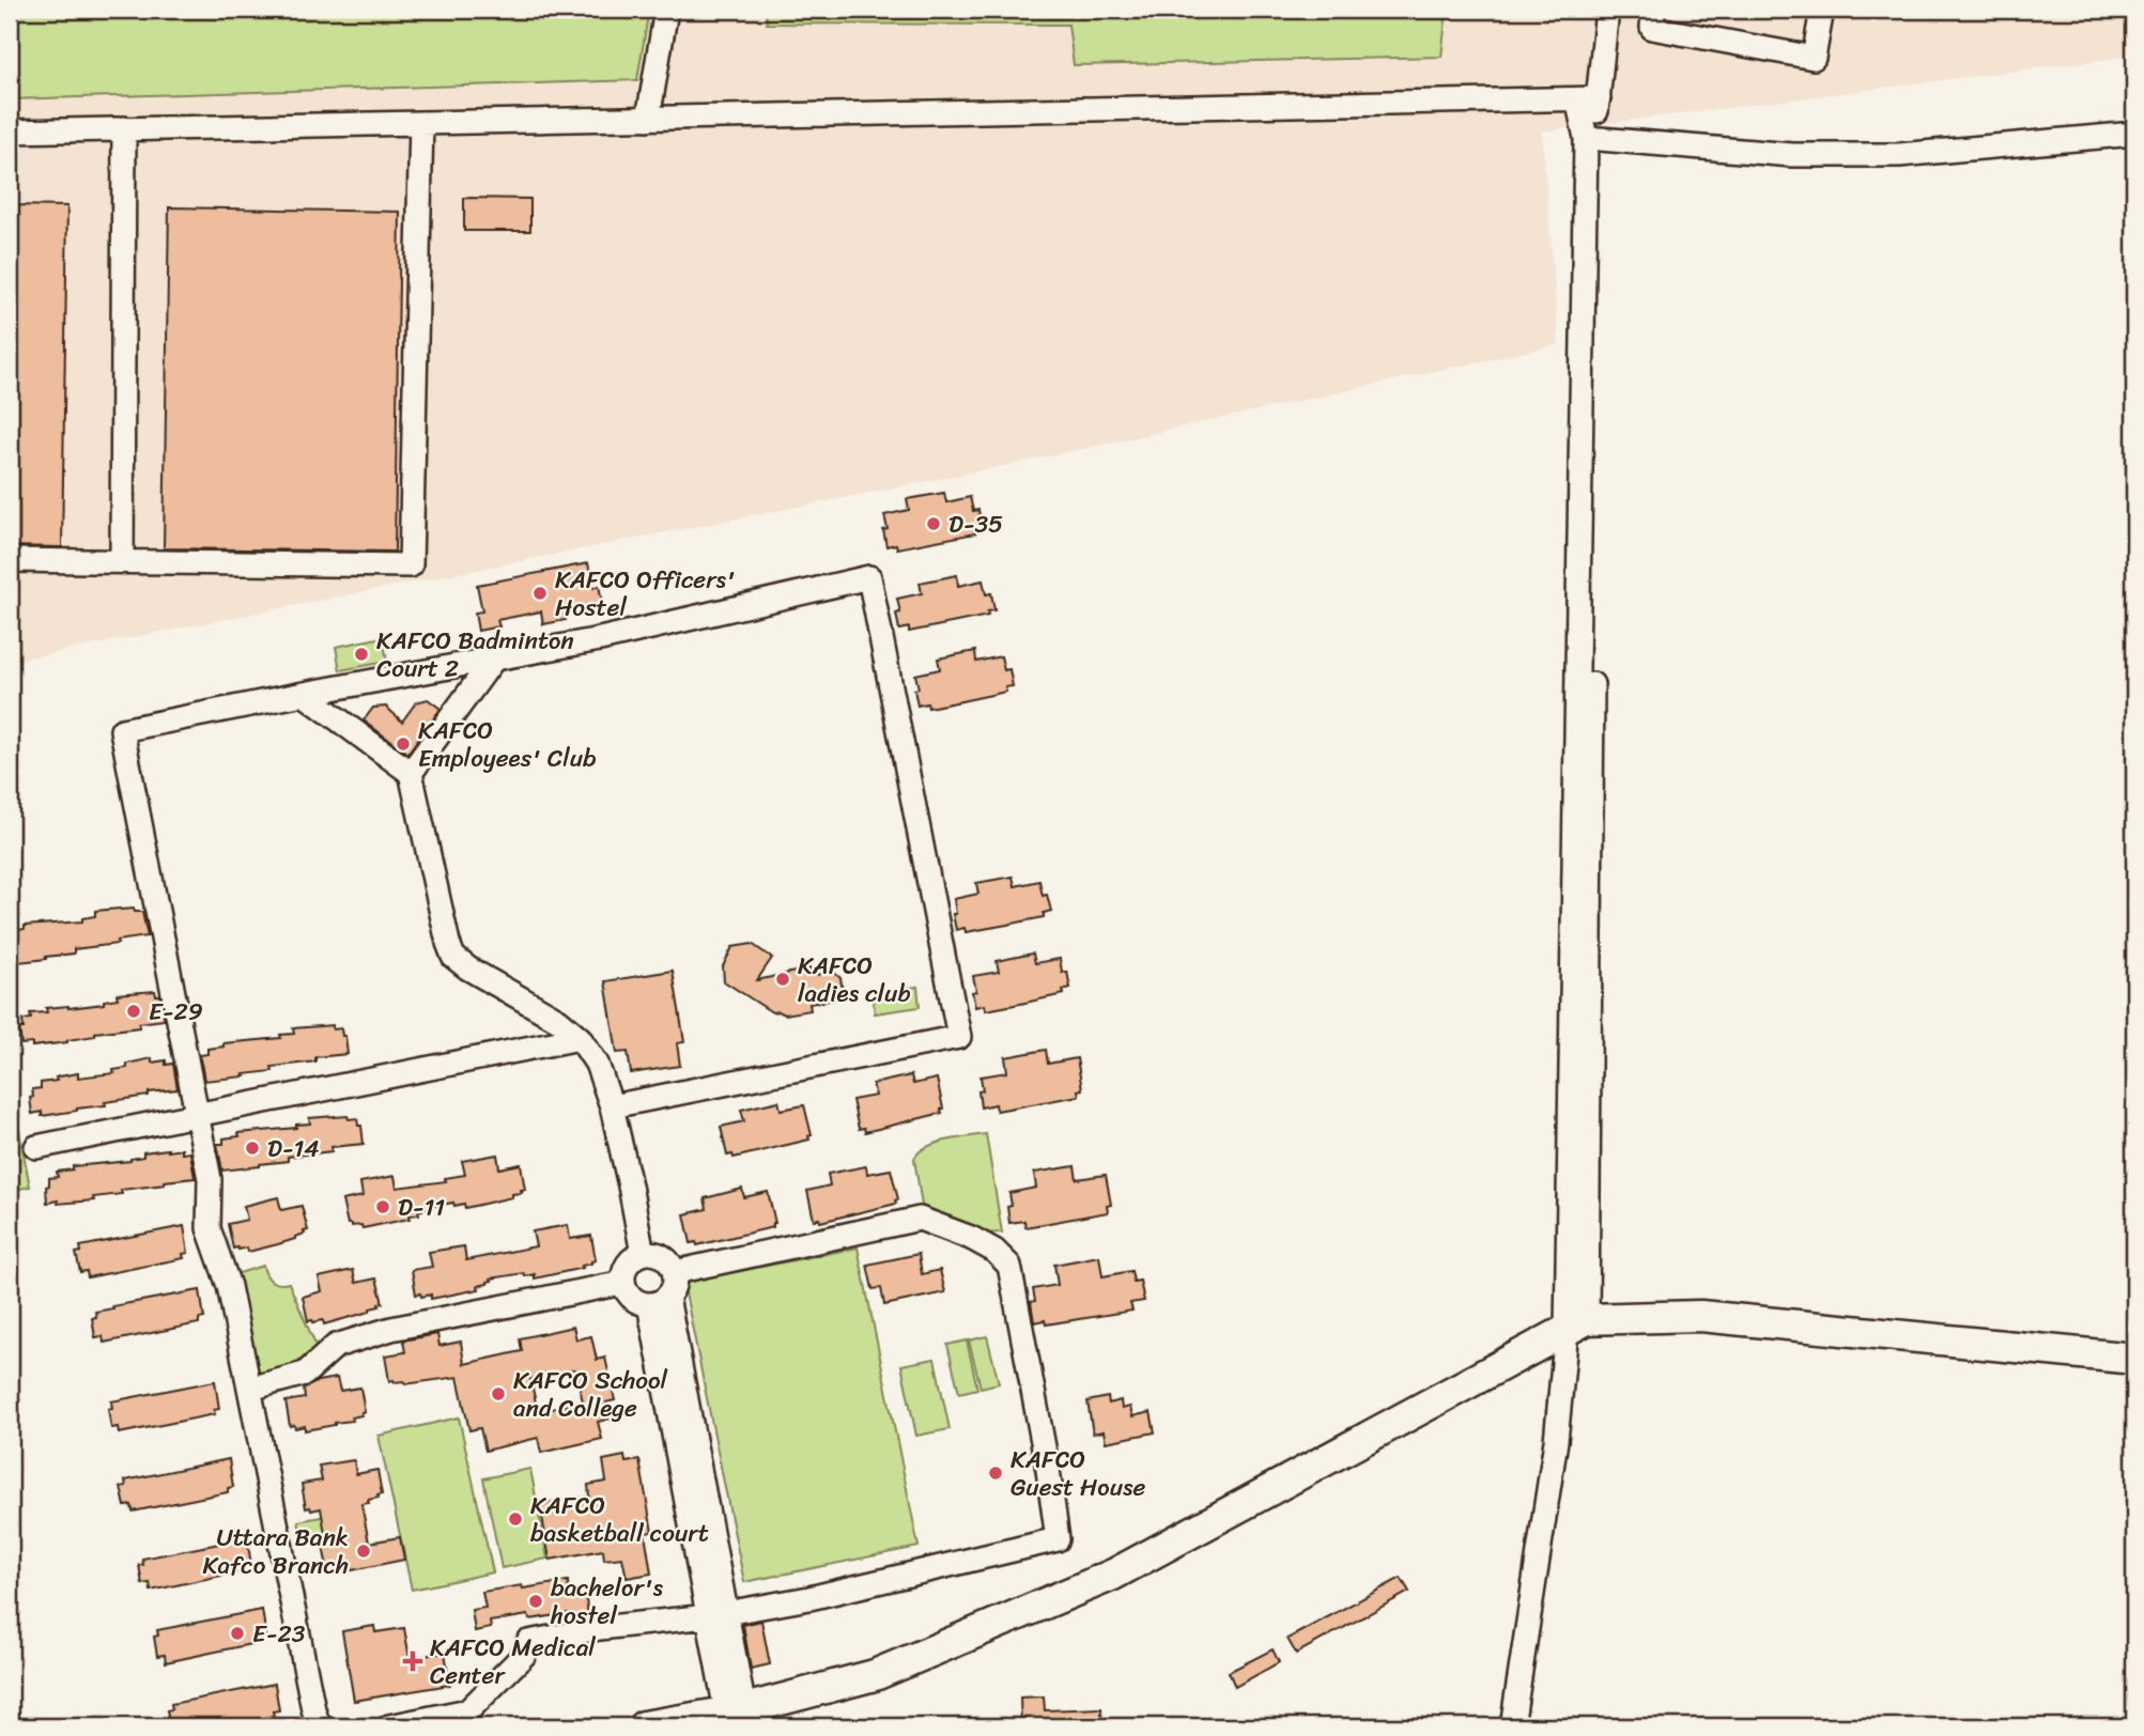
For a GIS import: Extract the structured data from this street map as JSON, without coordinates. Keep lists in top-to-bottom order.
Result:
{
  "places": {
    "other": [
      "D-35",
      "KAFCO Officers' Hostel",
      "KAFCO Badminton Court 2",
      "KAFCO Employees' Club",
      "KAFCO ladies club",
      "E-29",
      "D-14",
      "D-11",
      "KAFCO School and College",
      "KAFCO Guest House",
      "KAFCO basketball court",
      "Uttara Bank Kafco Branch",
      "bachelor's hostel",
      "E-23"
    ],
    "health": ["KAFCO Medical Center"]
  }
}
